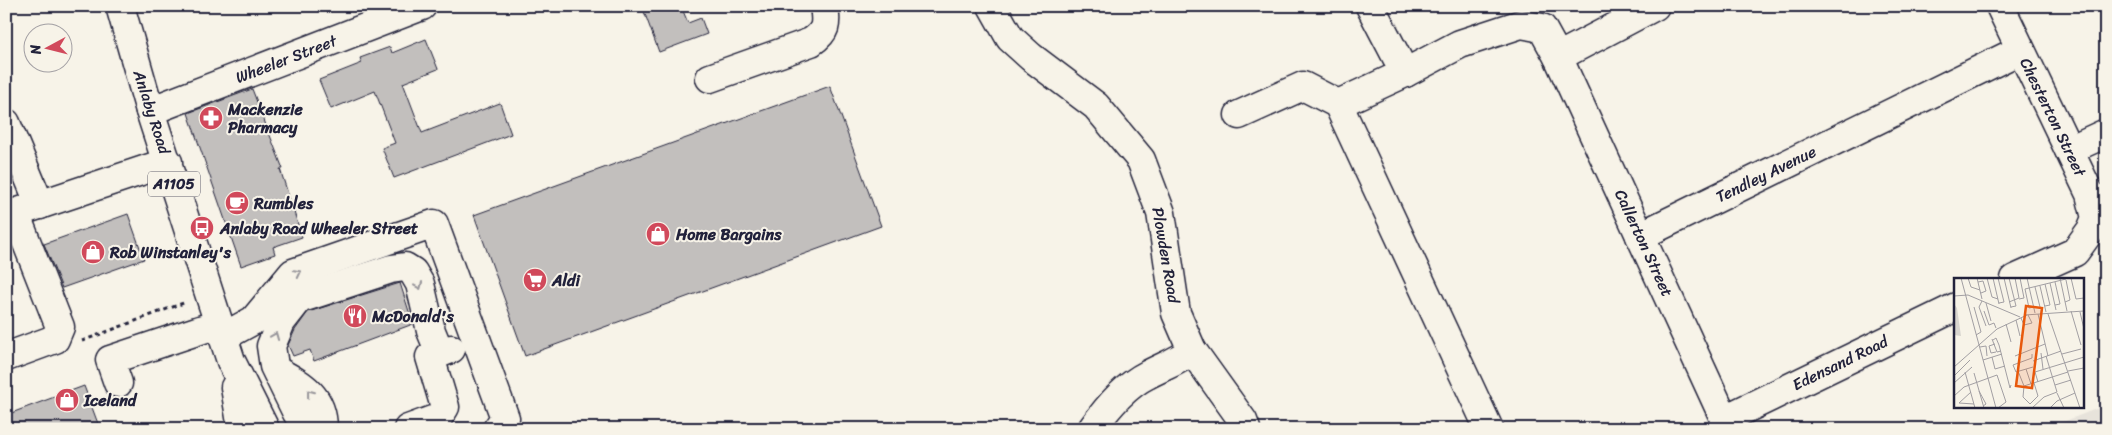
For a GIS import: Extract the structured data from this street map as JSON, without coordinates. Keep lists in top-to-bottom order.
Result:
{
  "streets": {
    "street": [
      "Wheeler Street",
      "Anlaby Road",
      "Chesterton Street",
      "Tendley Avenue",
      "A1105",
      "Callerton Street",
      "Plowden Road",
      "Edensand Road"
    ]
  },
  "crossings": [
    ["Wheeler Street", "Anlaby Road"],
    ["Chesterton Street", "Tendley Avenue"],
    ["Tendley Avenue", "Callerton Street"],
    ["Callerton Street", "Edensand Road"]
  ],
  "places": {
    "pharmacy": ["Mackenzie Pharmacy"],
    "cafe": ["Rumbles"],
    "bus stop": ["Anlaby Road Wheeler Street"],
    "shop": ["Home Bargains", "Rob Winstanley's", "Iceland"],
    "supermarket": ["Aldi"],
    "restaurant": ["McDonald's"]
  },
  "north": "left"
}
